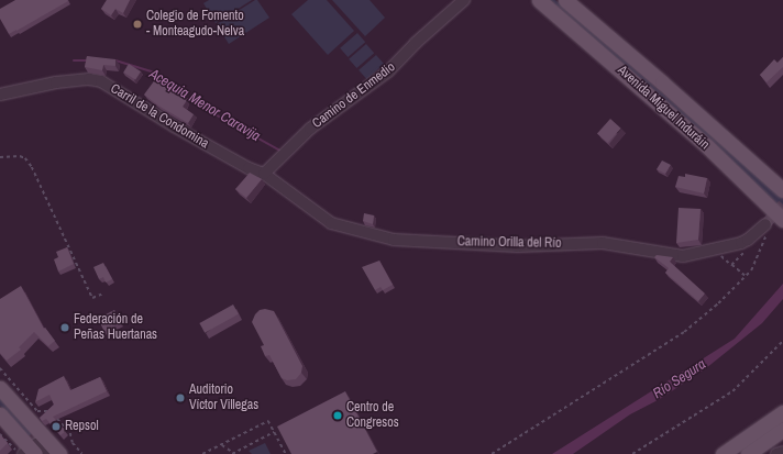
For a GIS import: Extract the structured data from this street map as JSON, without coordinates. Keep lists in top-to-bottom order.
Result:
{
  "streets": {
    "main road": ["Avenida Miguel Induráin"],
    "street": ["Camino de Enmedio", "Carril de la Condomina", "Camino Orilla del Río"]
  },
  "crossings": [
    ["Camino de Enmedio", "Carril de la Condomina"],
    ["Camino de Enmedio", "Camino Orilla del Río"],
    ["Carril de la Condomina", "Camino Orilla del Río"]
  ],
  "water": ["Acequia Menor Caravija", "Río Segura"],
  "places": [
    "Colegio de Fomento - Monteagudo-Nelva",
    "Federación de Peñas Huertanas",
    "Auditorio Víctor Villegas",
    "Centro de Congresos",
    "Repsol"
  ]
}
